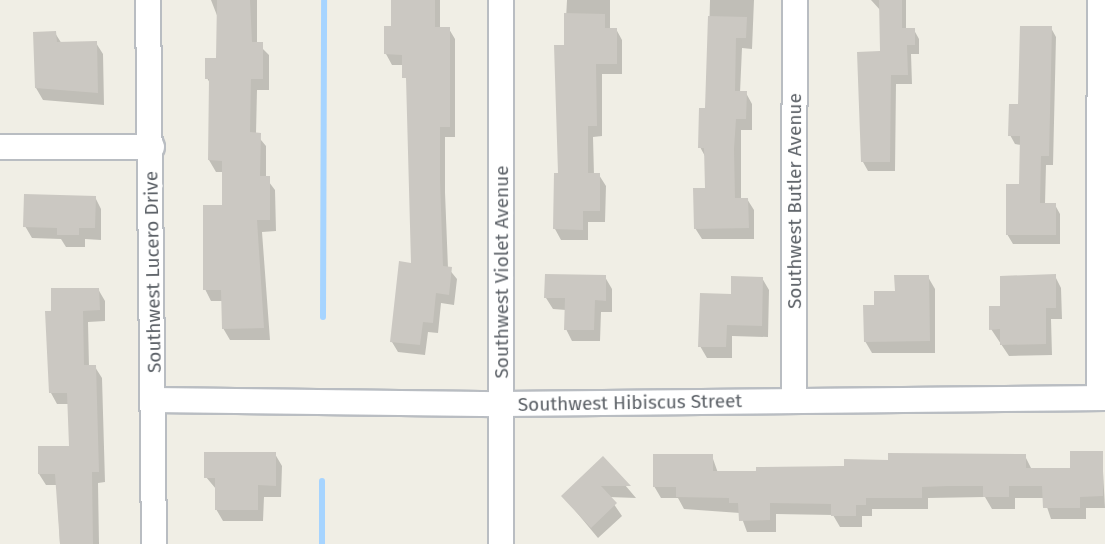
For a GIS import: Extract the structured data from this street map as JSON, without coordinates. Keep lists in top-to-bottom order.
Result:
{
  "streets": {
    "street": [
      "Southwest Butler Avenue",
      "Southwest Lucero Drive",
      "Southwest Violet Avenue",
      "Southwest Hibiscus Street"
    ]
  },
  "crossings": [
    ["Southwest Butler Avenue", "Southwest Hibiscus Street"],
    ["Southwest Lucero Drive", "Southwest Hibiscus Street"],
    ["Southwest Violet Avenue", "Southwest Hibiscus Street"]
  ]
}
